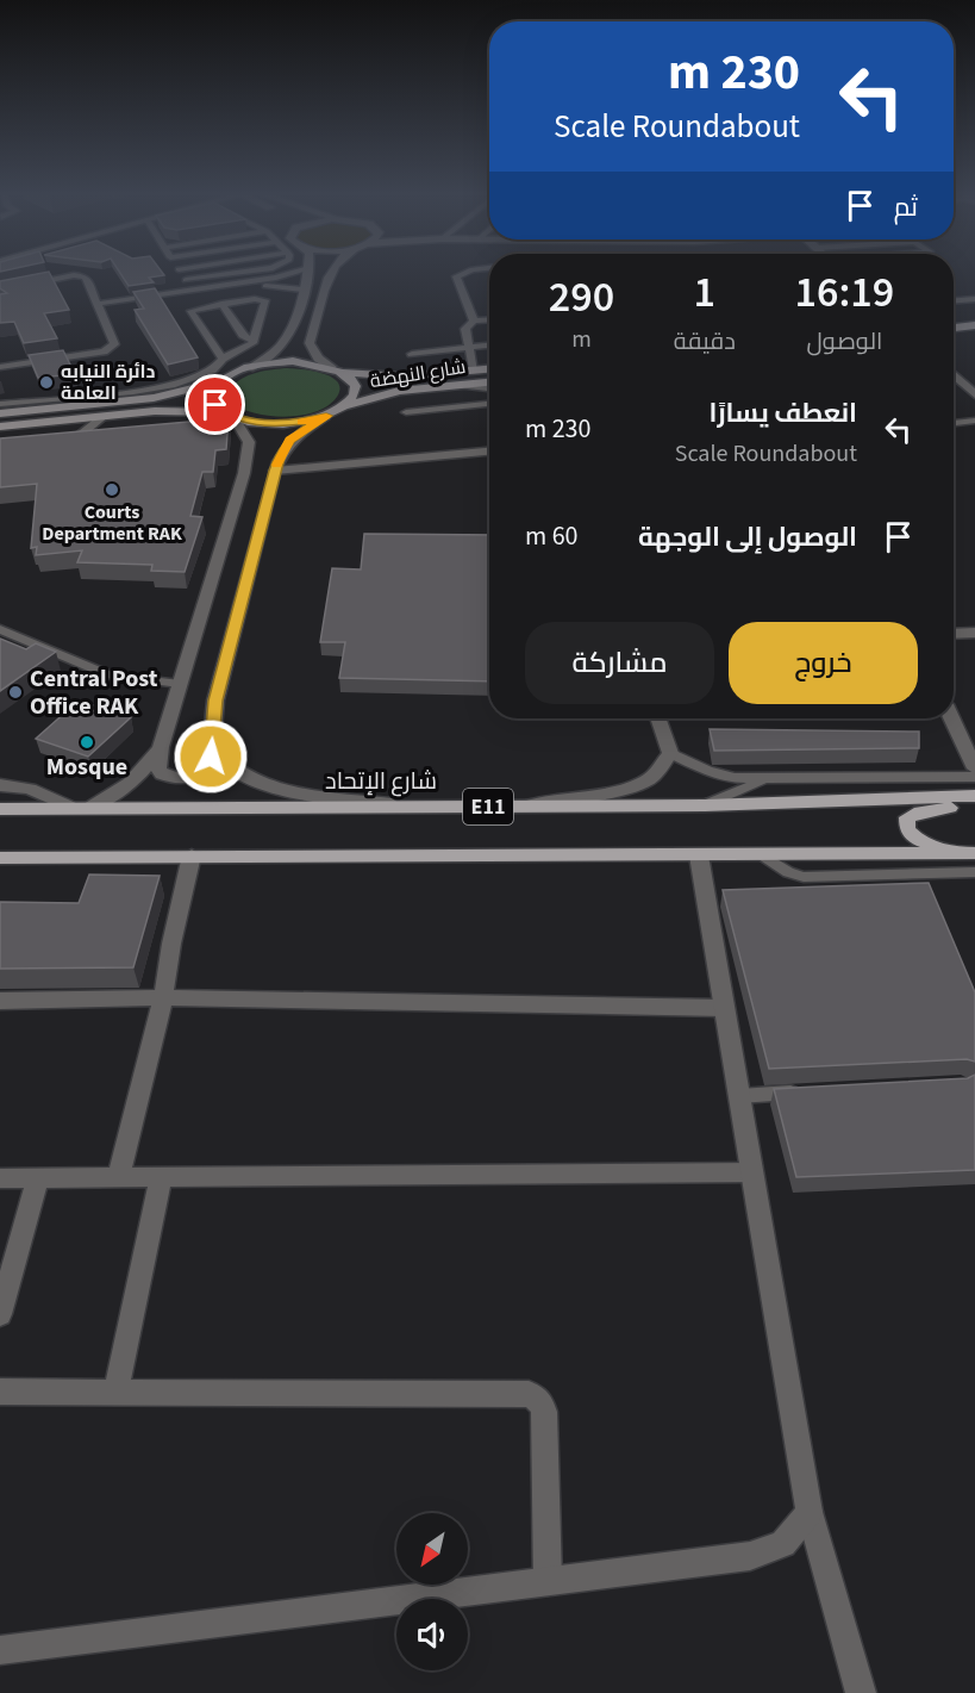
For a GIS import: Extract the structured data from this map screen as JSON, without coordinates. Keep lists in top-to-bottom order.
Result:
{
  "streets": {
    "main road": ["شارع النهضة", "شارع الإتحاد", "E11"]
  },
  "places": [
    "دائرة النيابه العامة",
    "Courts Department RAK",
    "Central Post Office RAK",
    "Mosque"
  ],
  "north": "bottom left",
  "page": {
    "turn": ["230 m", "Scale Roundabout"],
    "then": "ثم",
    "eta": [
      "16:19",
      "الوصول",
      "1",
      "دقيقة",
      "290",
      "m"
    ],
    "list": [
      {
        "name": "انعطف يسارًا",
        "note": "Scale Roundabout",
        "value": "230 m"
      },
      {
        "name": "الوصول إلى الوجهة",
        "value": "60 m"
      }
    ],
    "buttons": ["خروج", "مشاركة"]
  }
}
